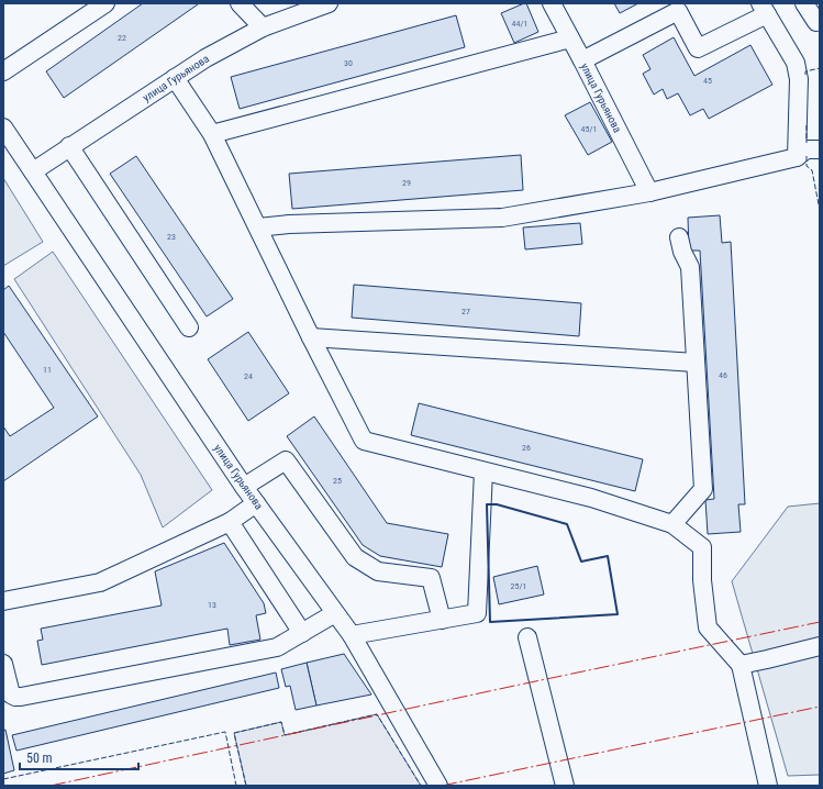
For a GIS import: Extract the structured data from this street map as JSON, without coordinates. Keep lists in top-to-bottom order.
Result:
{
  "streets": {
    "street": ["улица Гурьянова"]
  },
  "house_numbers": [
    "44/1",
    "22",
    "30",
    "45",
    "45/1",
    "29",
    "23",
    "27",
    "11",
    "46",
    "24",
    "26",
    "25",
    "25/1",
    "13"
  ],
  "scale_bar": "50 m"
}
